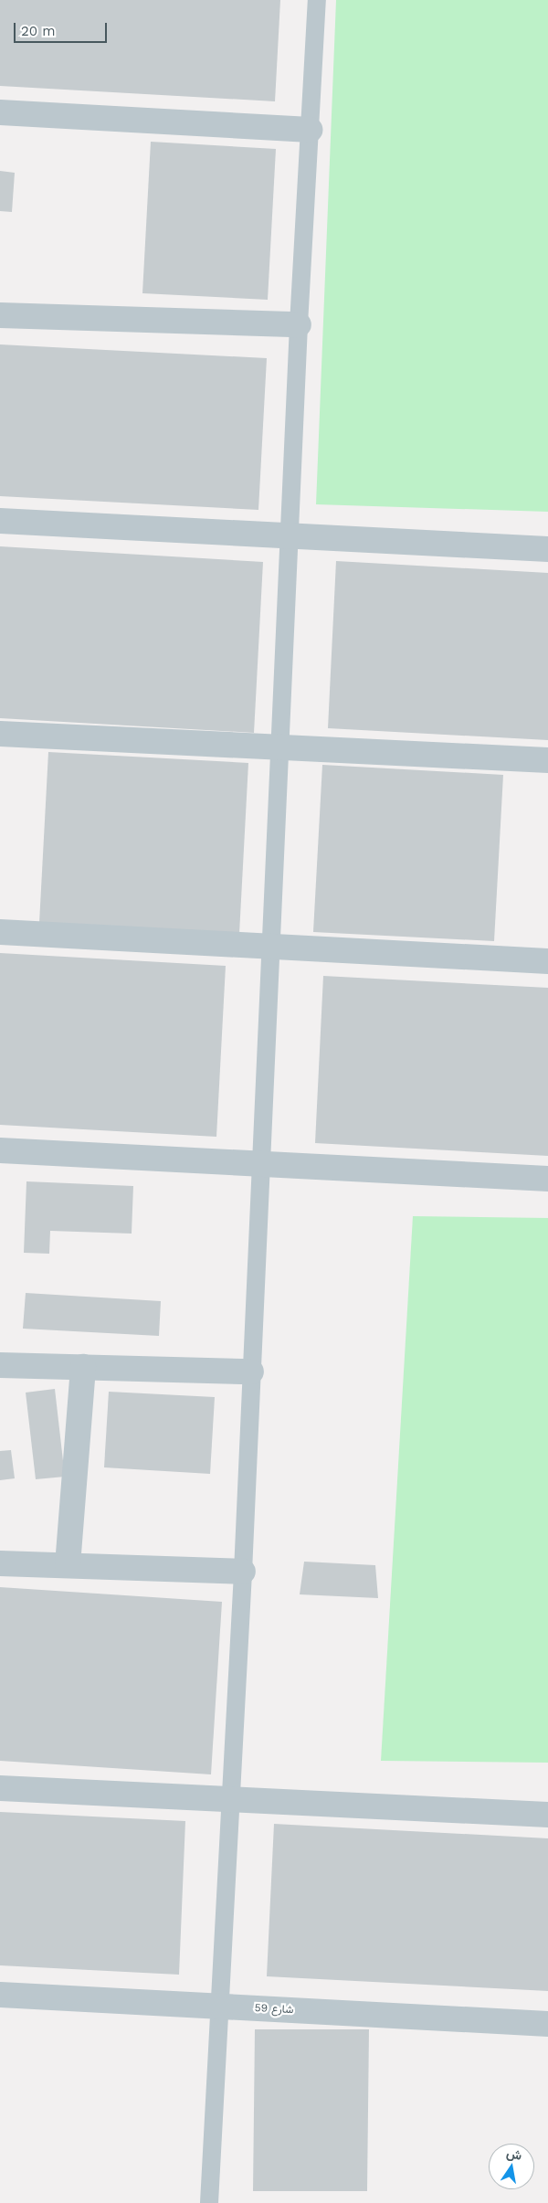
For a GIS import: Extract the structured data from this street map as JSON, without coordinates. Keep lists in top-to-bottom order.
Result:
{
  "streets": {
    "street": ["شارع 59"]
  },
  "scale_bar": "20 m",
  "north": "top"
}
